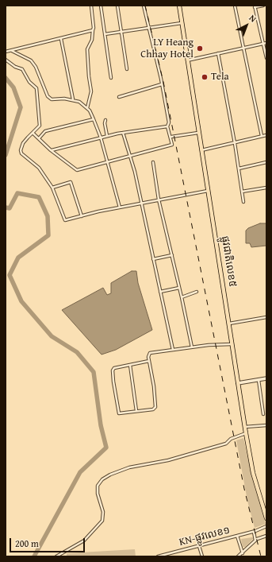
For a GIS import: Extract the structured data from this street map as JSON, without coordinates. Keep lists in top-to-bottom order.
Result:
{
  "streets": {
    "highway": ["ផ្លូវជាតិលេខ៥"],
    "street": ["KN-ផ្លូវលេខ១"]
  },
  "places": ["LY Heang Chhay Hotel", "Tela"],
  "scale_bar": "200 m",
  "north": "top right"
}
